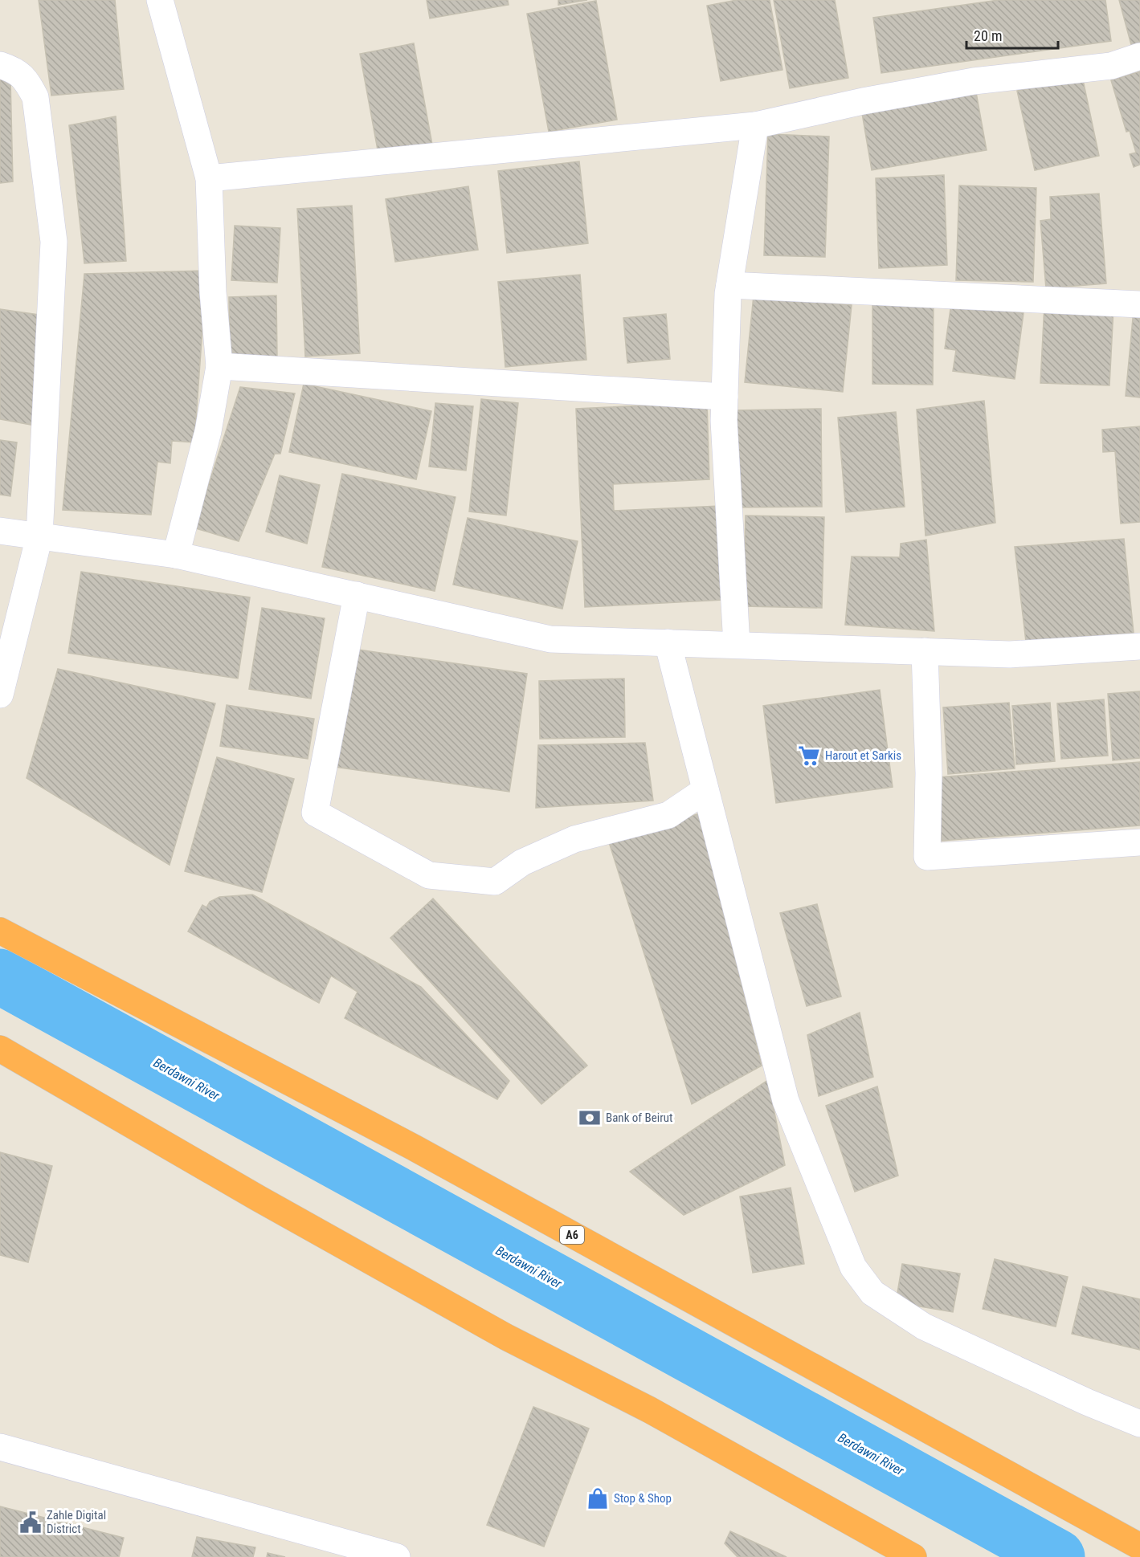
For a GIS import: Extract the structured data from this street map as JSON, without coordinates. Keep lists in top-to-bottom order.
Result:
{
  "streets": {
    "highway": ["A6"]
  },
  "water": ["Berdawni River"],
  "places": {
    "supermarket": ["Harout et Sarkis"],
    "bank": ["Bank of Beirut"],
    "shop": ["Stop & Shop"],
    "public building": ["Zahle Digital District"]
  },
  "scale_bar": "20 m"
}
